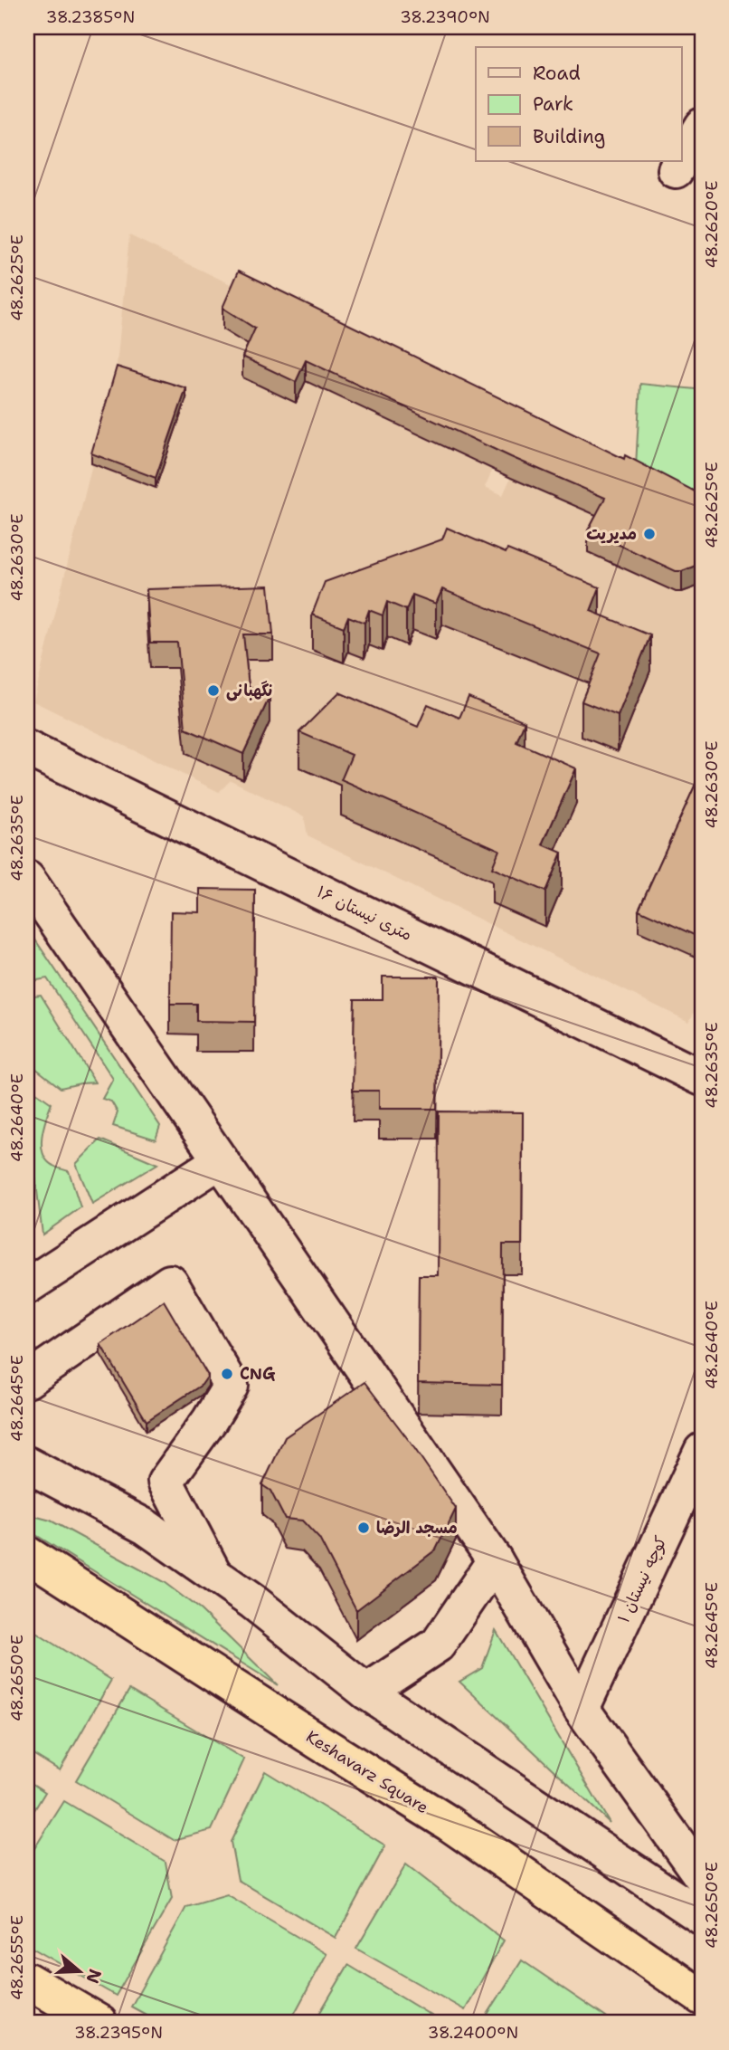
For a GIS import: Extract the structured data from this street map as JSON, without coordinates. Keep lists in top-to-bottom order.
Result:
{
  "streets": {
    "highway": ["Keshavarz Square"],
    "street": ["۱۶ متری نیستان", "کوچه نیستان ۱"]
  },
  "places": [
    "مدیریت",
    "نگهبانی",
    "CNG",
    "مسجد الرضا"
  ],
  "legend": ["Road", "Park", "Building"],
  "north": "right",
  "coordinates": [
    "38.2385°N",
    "38.2390°N",
    "48.2620°E",
    "48.2625°E",
    "48.2630°E",
    "48.2635°E",
    "48.2640°E",
    "48.2645°E",
    "48.2650°E",
    "48.2655°E",
    "38.2395°N",
    "38.2400°N"
  ]
}
